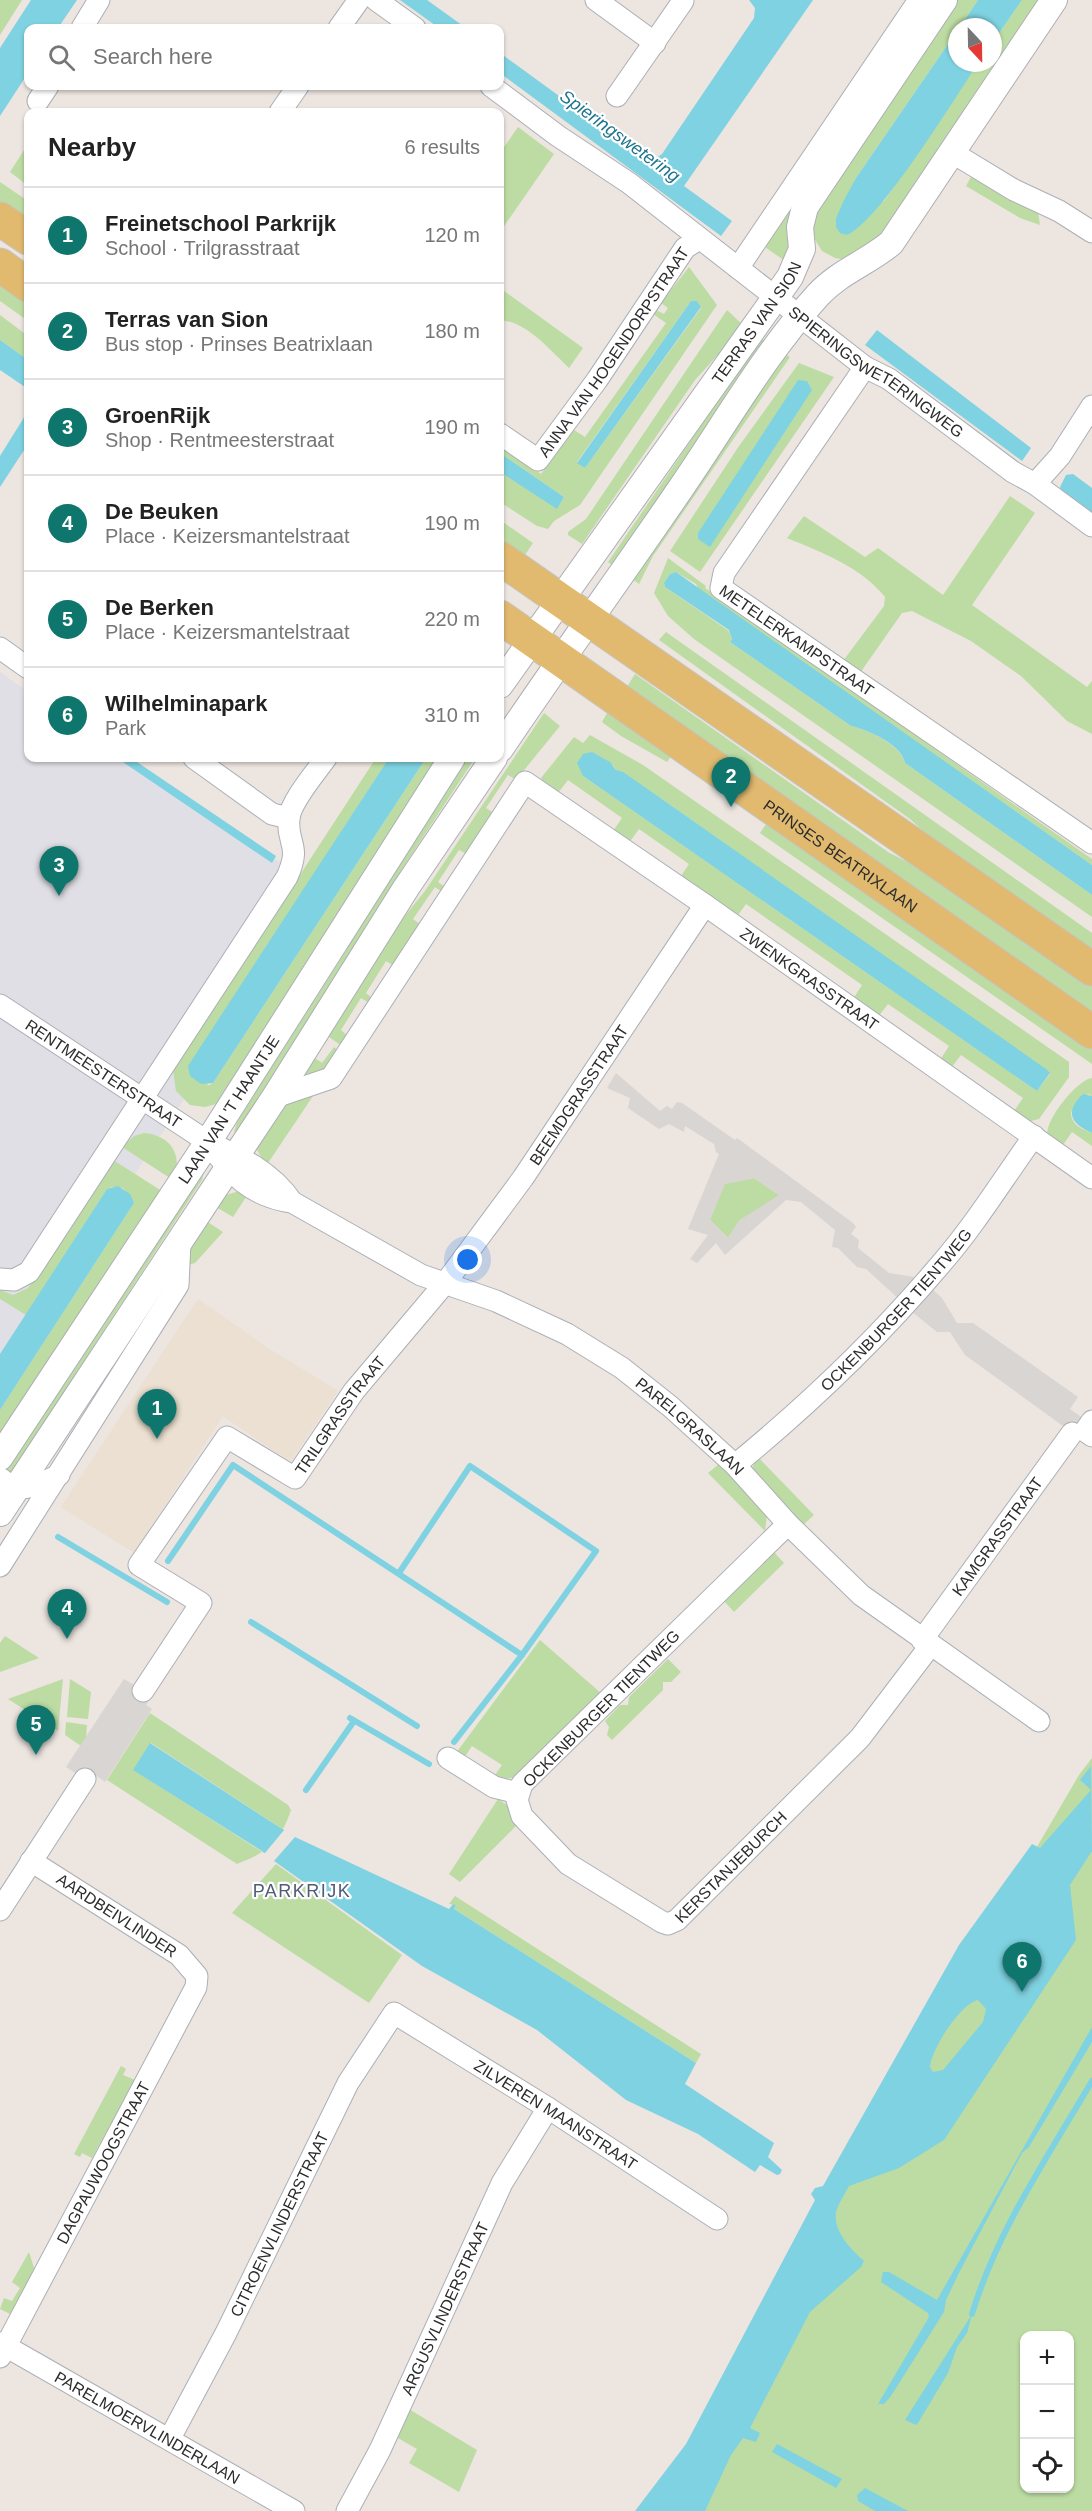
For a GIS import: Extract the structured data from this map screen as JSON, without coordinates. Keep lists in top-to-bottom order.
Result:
{
  "streets": {
    "main road": ["PRINSES BEATRIXLAAN"],
    "street": [
      "TERRAS VAN SION",
      "ANNA VAN HOGENDORPSTRAAT",
      "SPIERINGSWETERINGWEG",
      "METELERKAMPSTRAAT",
      "ZWENKGRASSTRAAT",
      "RENTMEESTERSTRAAT",
      "BEEMDGRASSTRAAT",
      "LAAN VAN 'T HAANTJE",
      "OCKENBURGER TIENTWEG",
      "TRILGRASSTRAAT",
      "PARELGRASLAAN",
      "KAMGRASSTRAAT",
      "KERSTANJEBURCH",
      "AARDBEIVLINDER",
      "ZILVEREN MAANSTRAAT",
      "DAGPAUWOOGSTRAAT",
      "CITROENVLINDERSTRAAT",
      "ARGUSVLINDERSTRAAT",
      "PARELMOERVLINDERLAAN"
    ]
  },
  "crossings": [
    ["TERRAS VAN SION", "SPIERINGSWETERINGWEG"],
    ["TERRAS VAN SION", "PRINSES BEATRIXLAAN"],
    ["ANNA VAN HOGENDORPSTRAAT", "SPIERINGSWETERINGWEG"],
    ["SPIERINGSWETERINGWEG", "METELERKAMPSTRAAT"],
    ["ZWENKGRASSTRAAT", "BEEMDGRASSTRAAT"],
    ["ZWENKGRASSTRAAT", "LAAN VAN 'T HAANTJE"],
    ["ZWENKGRASSTRAAT", "OCKENBURGER TIENTWEG"],
    ["RENTMEESTERSTRAAT", "LAAN VAN 'T HAANTJE"],
    ["RENTMEESTERSTRAAT", "PARELGRASLAAN"],
    ["BEEMDGRASSTRAAT", "TRILGRASSTRAAT"],
    ["BEEMDGRASSTRAAT", "PARELGRASLAAN"],
    ["LAAN VAN 'T HAANTJE", "PARELGRASLAAN"],
    ["OCKENBURGER TIENTWEG", "PARELGRASLAAN"],
    ["OCKENBURGER TIENTWEG", "KERSTANJEBURCH"],
    ["TRILGRASSTRAAT", "PARELGRASLAAN"],
    ["PARELGRASLAAN", "KAMGRASSTRAAT"],
    ["PARELGRASLAAN", "KERSTANJEBURCH"],
    ["KAMGRASSTRAAT", "KERSTANJEBURCH"],
    ["AARDBEIVLINDER", "DAGPAUWOOGSTRAAT"],
    ["ZILVEREN MAANSTRAAT", "CITROENVLINDERSTRAAT"],
    ["ZILVEREN MAANSTRAAT", "ARGUSVLINDERSTRAAT"],
    ["DAGPAUWOOGSTRAAT", "PARELMOERVLINDERLAAN"],
    ["CITROENVLINDERSTRAAT", "PARELMOERVLINDERLAAN"]
  ],
  "districts": ["PARKRIJK"],
  "water": ["Spieringswetering"],
  "north": "bottom",
  "page": {
    "search": "Search here",
    "heading": ["Nearby", "6 results"],
    "list": [
      {
        "mark": "1",
        "name": "Freinetschool Parkrijk",
        "note": "School · Trilgrasstraat",
        "value": "120 m"
      },
      {
        "mark": "2",
        "name": "Terras van Sion",
        "note": "Bus stop · Prinses Beatrixlaan",
        "value": "180 m"
      },
      {
        "mark": "3",
        "name": "GroenRijk",
        "note": "Shop · Rentmeesterstraat",
        "value": "190 m"
      },
      {
        "mark": "4",
        "name": "De Beuken",
        "note": "Place · Keizersmantelstraat",
        "value": "190 m"
      },
      {
        "mark": "5",
        "name": "De Berken",
        "note": "Place · Keizersmantelstraat",
        "value": "220 m"
      },
      {
        "mark": "6",
        "name": "Wilhelminapark",
        "note": "Park",
        "value": "310 m"
      }
    ],
    "pins": [
      "2",
      "3",
      "1",
      "4",
      "5",
      "6"
    ],
    "map_buttons": ["+", "−"]
  }
}
